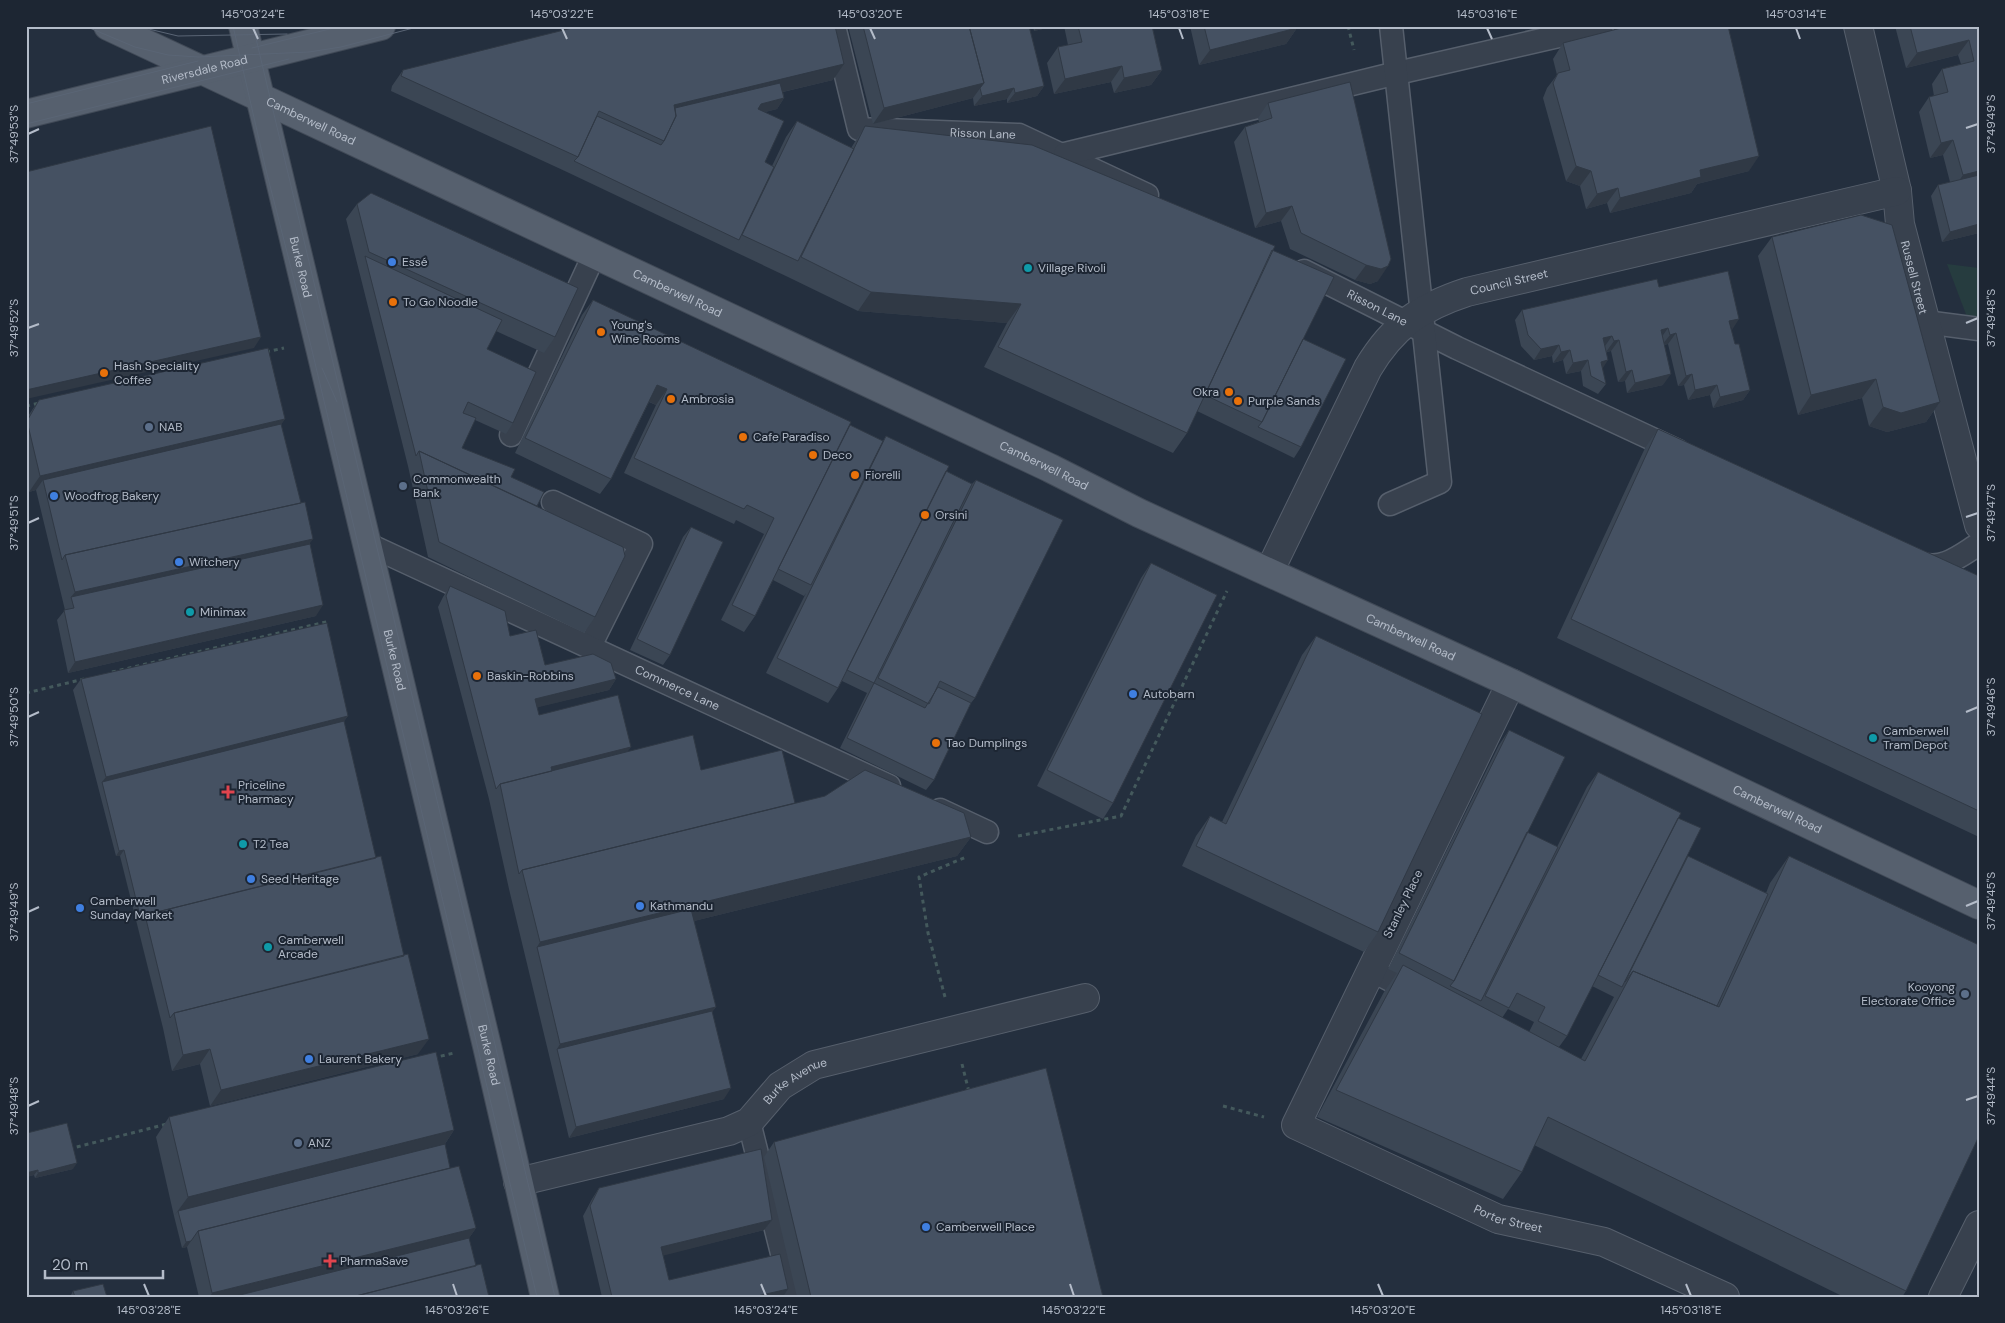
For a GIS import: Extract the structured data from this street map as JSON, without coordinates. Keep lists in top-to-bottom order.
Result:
{
  "streets": {
    "main road": ["Riversdale Road", "Camberwell Road", "Burke Road"],
    "street": [
      "Russell Street",
      "Council Street",
      "Stanley Place",
      "Burke Avenue",
      "Porter Street"
    ],
    "lane": ["Risson Lane", "Commerce Lane"]
  },
  "crossings": [
    ["Riversdale Road", "Camberwell Road"],
    ["Riversdale Road", "Burke Road"],
    ["Camberwell Road", "Burke Road"],
    ["Camberwell Road", "Council Street"],
    ["Camberwell Road", "Stanley Place"],
    ["Risson Lane", "Council Street"],
    ["Burke Road", "Commerce Lane"],
    ["Burke Road", "Burke Avenue"],
    ["Russell Street", "Council Street"],
    ["Stanley Place", "Porter Street"]
  ],
  "places": {
    "other": [
      "Essé",
      "Village Rivoli",
      "To Go Noodle",
      "Young's Wine Rooms",
      "Hash Speciality Coffee",
      "Okra",
      "Ambrosia",
      "Purple Sands",
      "NAB",
      "Cafe Paradiso",
      "Deco",
      "Fiorelli",
      "Commonwealth Bank",
      "Woodfrog Bakery",
      "Orsini",
      "Witchery",
      "Minimax",
      "Baskin-Robbins",
      "Autobarn",
      "Camberwell Tram Depot",
      "Tao Dumplings",
      "T2 Tea",
      "Seed Heritage",
      "Kathmandu",
      "Camberwell Sunday Market",
      "Camberwell Arcade",
      "Kooyong Electorate Office",
      "Laurent Bakery",
      "ANZ",
      "Camberwell Place"
    ],
    "health": ["Priceline Pharmacy", "PharmaSave"]
  },
  "scale_bar": "20 m",
  "coordinates": [
    "145°03'24\"E",
    "145°03'22\"E",
    "145°03'20\"E",
    "145°03'18\"E",
    "145°03'16\"E",
    "145°03'14\"E",
    "37°49'49\"S",
    "37°49'53\"S",
    "37°49'48\"S",
    "37°49'52\"S",
    "37°49'47\"S",
    "37°49'51\"S",
    "37°49'46\"S",
    "37°49'50\"S",
    "37°49'45\"S",
    "37°49'44\"S",
    "145°03'28\"E",
    "145°03'26\"E"
  ]
}
